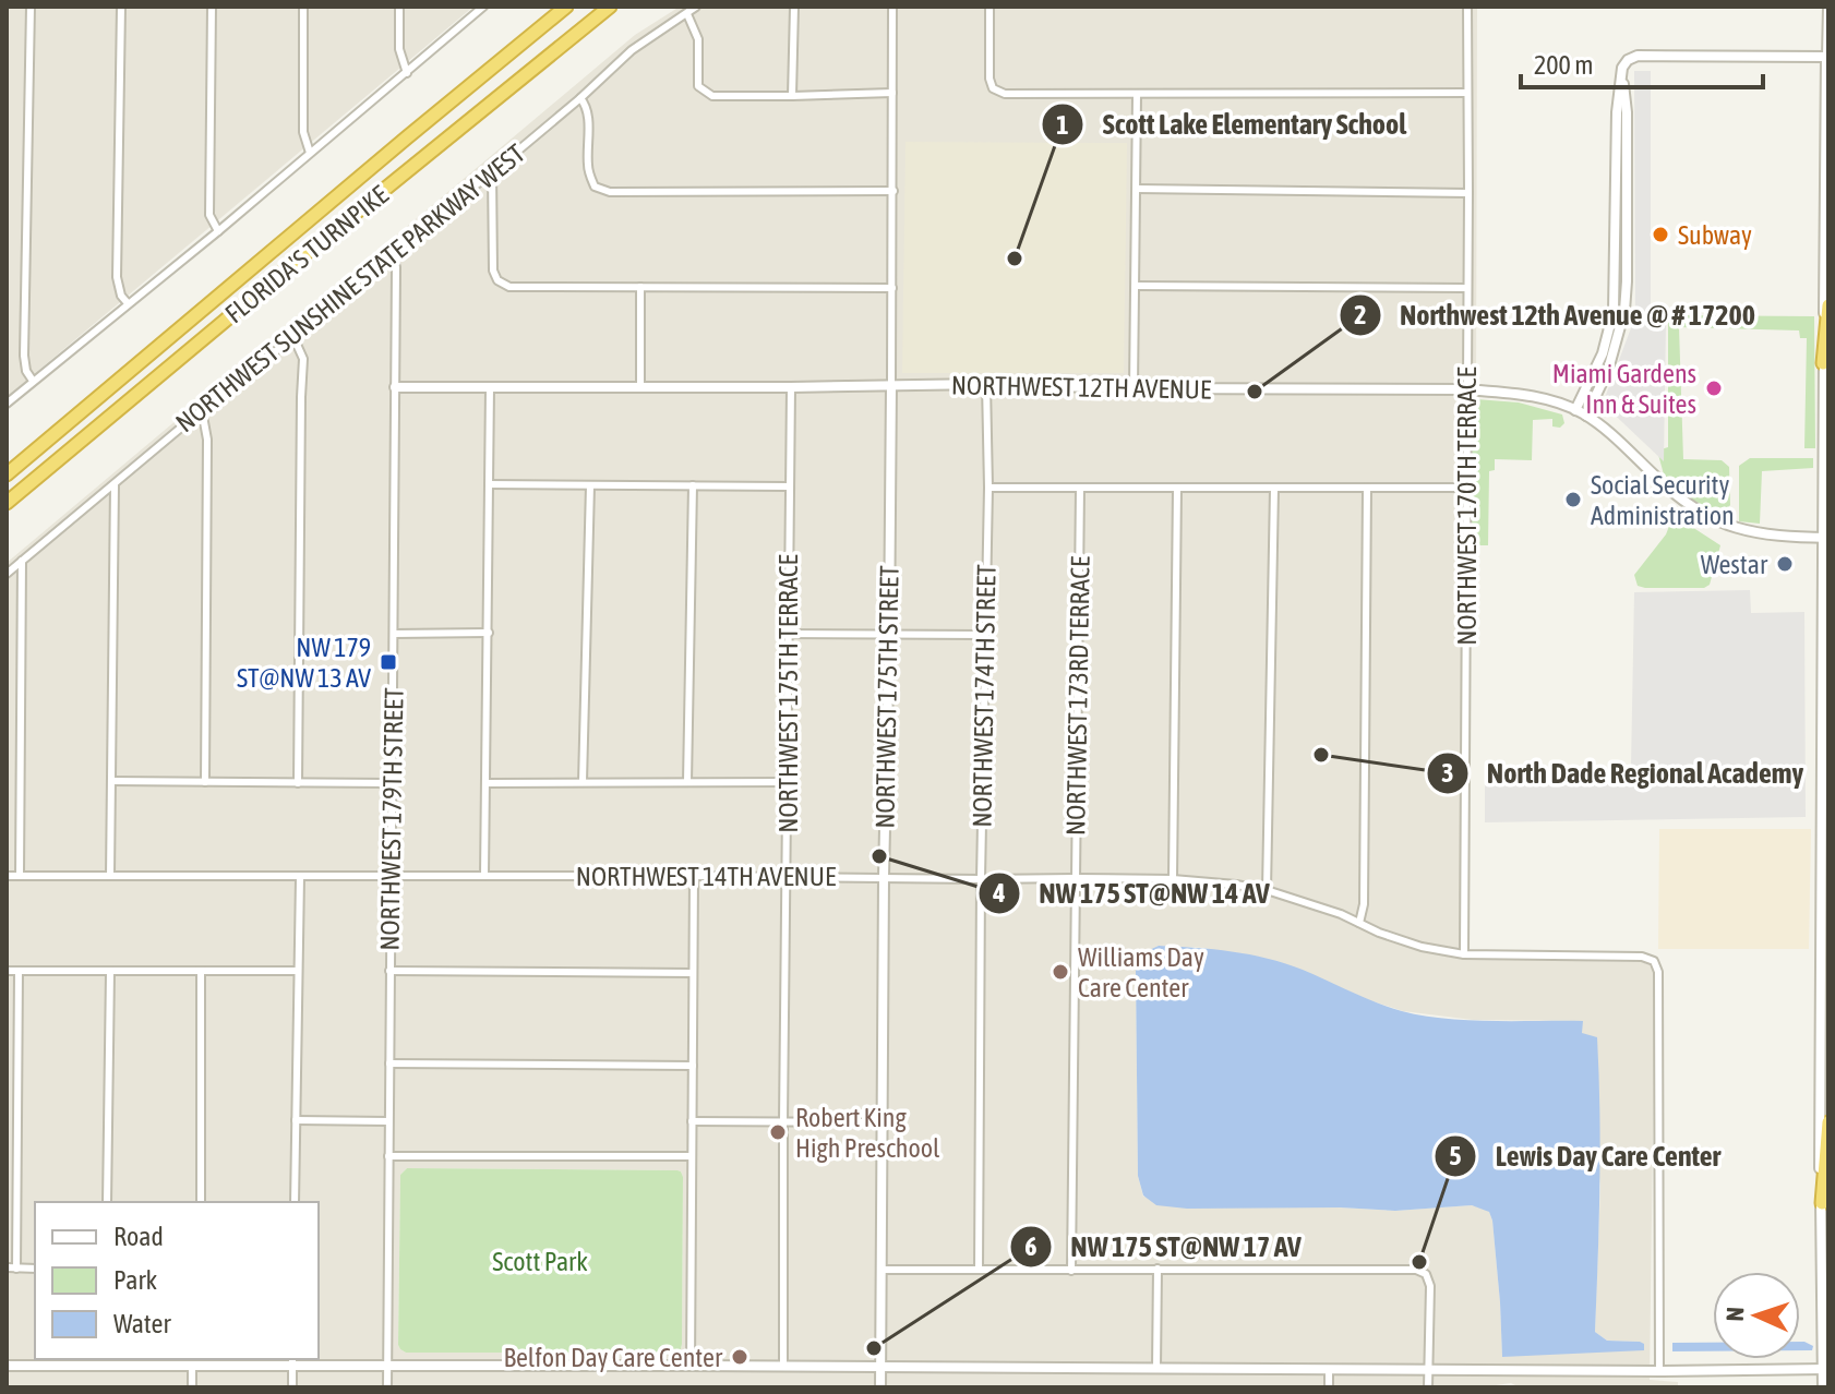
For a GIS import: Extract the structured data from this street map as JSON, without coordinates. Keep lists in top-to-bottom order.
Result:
{
  "streets": {
    "highway": ["FLORIDA'S TURNPIKE"],
    "street": [
      "NORTHWEST SUNSHINE STATE PARKWAY WEST",
      "NORTHWEST 12TH AVENUE",
      "NORTHWEST 170TH TERRACE",
      "NORTHWEST 175TH TERRACE",
      "NORTHWEST 174TH STREET",
      "NORTHWEST 173RD TERRACE",
      "NORTHWEST 175TH STREET",
      "NORTHWEST 179TH STREET",
      "NORTHWEST 14TH AVENUE"
    ]
  },
  "crossings": [
    ["NORTHWEST SUNSHINE STATE PARKWAY WEST", "NORTHWEST 179TH STREET"],
    ["NORTHWEST 12TH AVENUE", "NORTHWEST 170TH TERRACE"],
    ["NORTHWEST 12TH AVENUE", "NORTHWEST 175TH TERRACE"],
    ["NORTHWEST 12TH AVENUE", "NORTHWEST 174TH STREET"],
    ["NORTHWEST 12TH AVENUE", "NORTHWEST 175TH STREET"],
    ["NORTHWEST 12TH AVENUE", "NORTHWEST 179TH STREET"],
    ["NORTHWEST 170TH TERRACE", "NORTHWEST 14TH AVENUE"],
    ["NORTHWEST 175TH TERRACE", "NORTHWEST 14TH AVENUE"],
    ["NORTHWEST 174TH STREET", "NORTHWEST 14TH AVENUE"],
    ["NORTHWEST 173RD TERRACE", "NORTHWEST 14TH AVENUE"],
    ["NORTHWEST 175TH STREET", "NORTHWEST 14TH AVENUE"],
    ["NORTHWEST 179TH STREET", "NORTHWEST 14TH AVENUE"]
  ],
  "parks": ["Scott Park"],
  "places": {
    "other": [
      "Subway",
      "Scott Lake Elementary School",
      "Miami Gardens Inn & Suites",
      "Northwest 12th Avenue @ # 17200",
      "Social Security Administration",
      "Westar",
      "North Dade Regional Academy",
      "NW 175 ST@NW 14 AV",
      "Williams Day Care Center",
      "Robert King High Preschool",
      "Lewis Day Care Center",
      "NW 175 ST@NW 17 AV",
      "Belfon Day Care Center"
    ],
    "transit": ["NW 179 ST@NW 13 AV"]
  },
  "legend": ["Road", "Park", "Water"],
  "scale_bar": "200 m",
  "north": "left"
}
